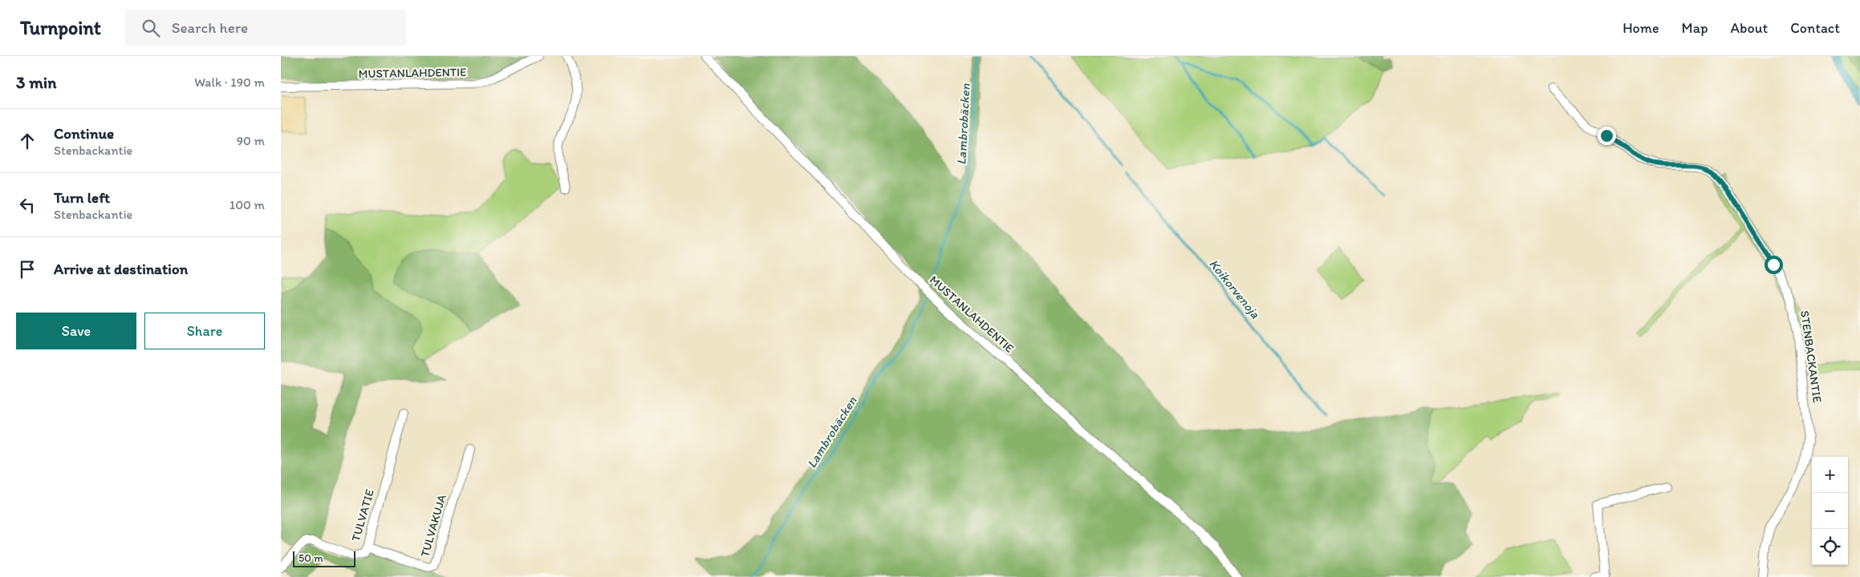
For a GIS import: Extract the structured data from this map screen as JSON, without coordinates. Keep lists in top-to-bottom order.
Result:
{
  "streets": {
    "street": [
      "MUSTANLAHDENTIE",
      "STENBACKANTIE",
      "TULVATIE",
      "TULVAKUJA"
    ]
  },
  "crossings": [
    ["TULVATIE", "TULVAKUJA"]
  ],
  "water": ["Lambrobäcken", "Koikorvenoja"],
  "scale_bar": "50 m",
  "page": {
    "header": "Turnpoint",
    "search": "Search here",
    "nav": [
      "Home",
      "Map",
      "About",
      "Contact"
    ],
    "heading": ["3 min", "Walk · 190 m"],
    "list": [
      ["Continue", "Stenbackantie", "90 m"],
      ["Turn left", "Stenbackantie", "100 m"],
      "Arrive at destination"
    ],
    "buttons": ["Save", "Share"],
    "map_buttons": ["+", "−"],
    "scale": "50 m"
  }
}
